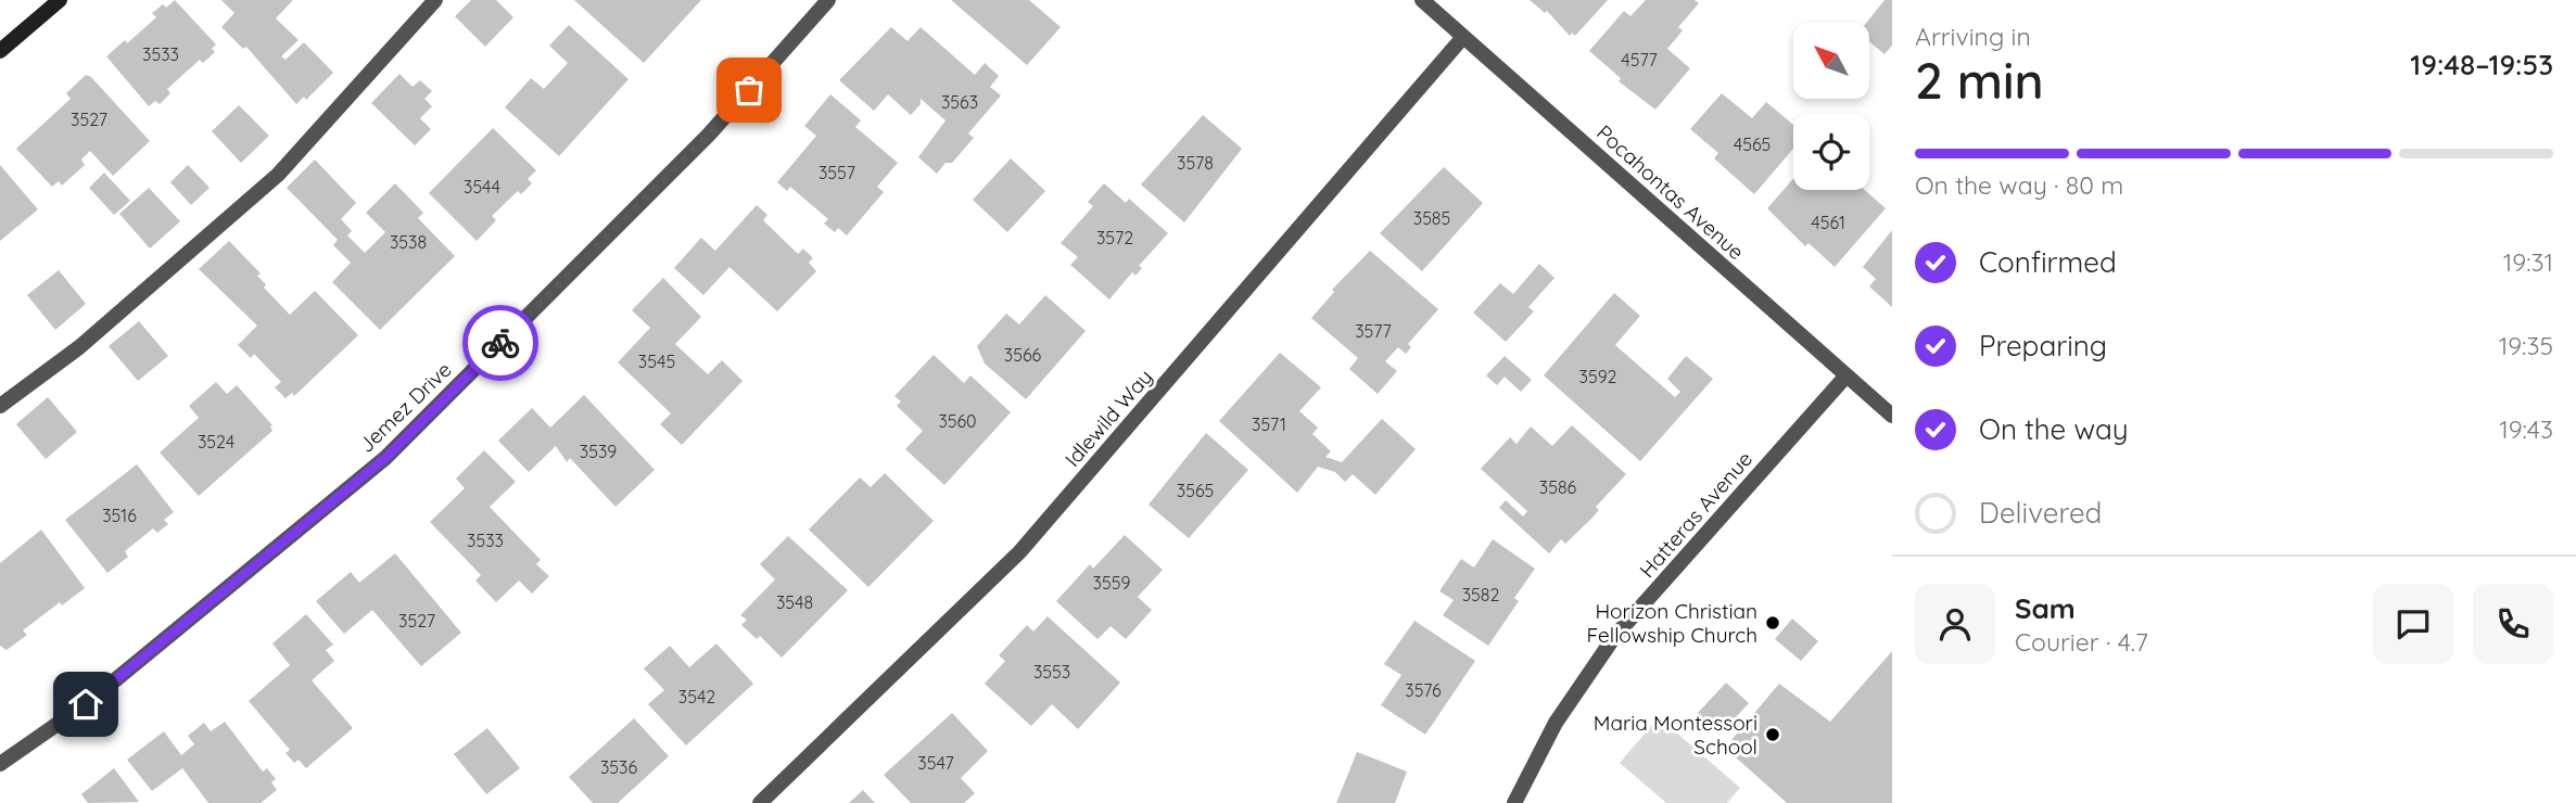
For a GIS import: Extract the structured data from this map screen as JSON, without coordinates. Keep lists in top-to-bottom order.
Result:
{
  "streets": {
    "street": [
      "Pocahontas Avenue",
      "Jemez Drive",
      "Idlewild Way",
      "Hatteras Avenue"
    ]
  },
  "crossings": [
    ["Pocahontas Avenue", "Idlewild Way"],
    ["Pocahontas Avenue", "Hatteras Avenue"]
  ],
  "places": ["Horizon Christian Fellowship Church", "Maria Montessori School"],
  "house_numbers": [
    "3533",
    "4577",
    "3563",
    "3527",
    "4565",
    "3578",
    "3557",
    "3544",
    "3585",
    "4561",
    "3572",
    "3538",
    "3577",
    "3566",
    "3545",
    "3592",
    "3560",
    "3571",
    "3524",
    "3539",
    "3586",
    "3565",
    "3516",
    "3533",
    "3559",
    "3582",
    "3548",
    "3527",
    "3553",
    "3576",
    "3542",
    "3547",
    "3536"
  ],
  "north": "top left",
  "page": {
    "heading": ["2 min", "Arriving in", "19:48–19:53"],
    "panel": ["Sam", "Courier · 4.7"],
    "bar": "On the way · 80 m",
    "list": [
      ["Confirmed", "19:31"],
      ["Preparing", "19:35"],
      ["On the way", "19:43"],
      "Delivered"
    ]
  }
}
